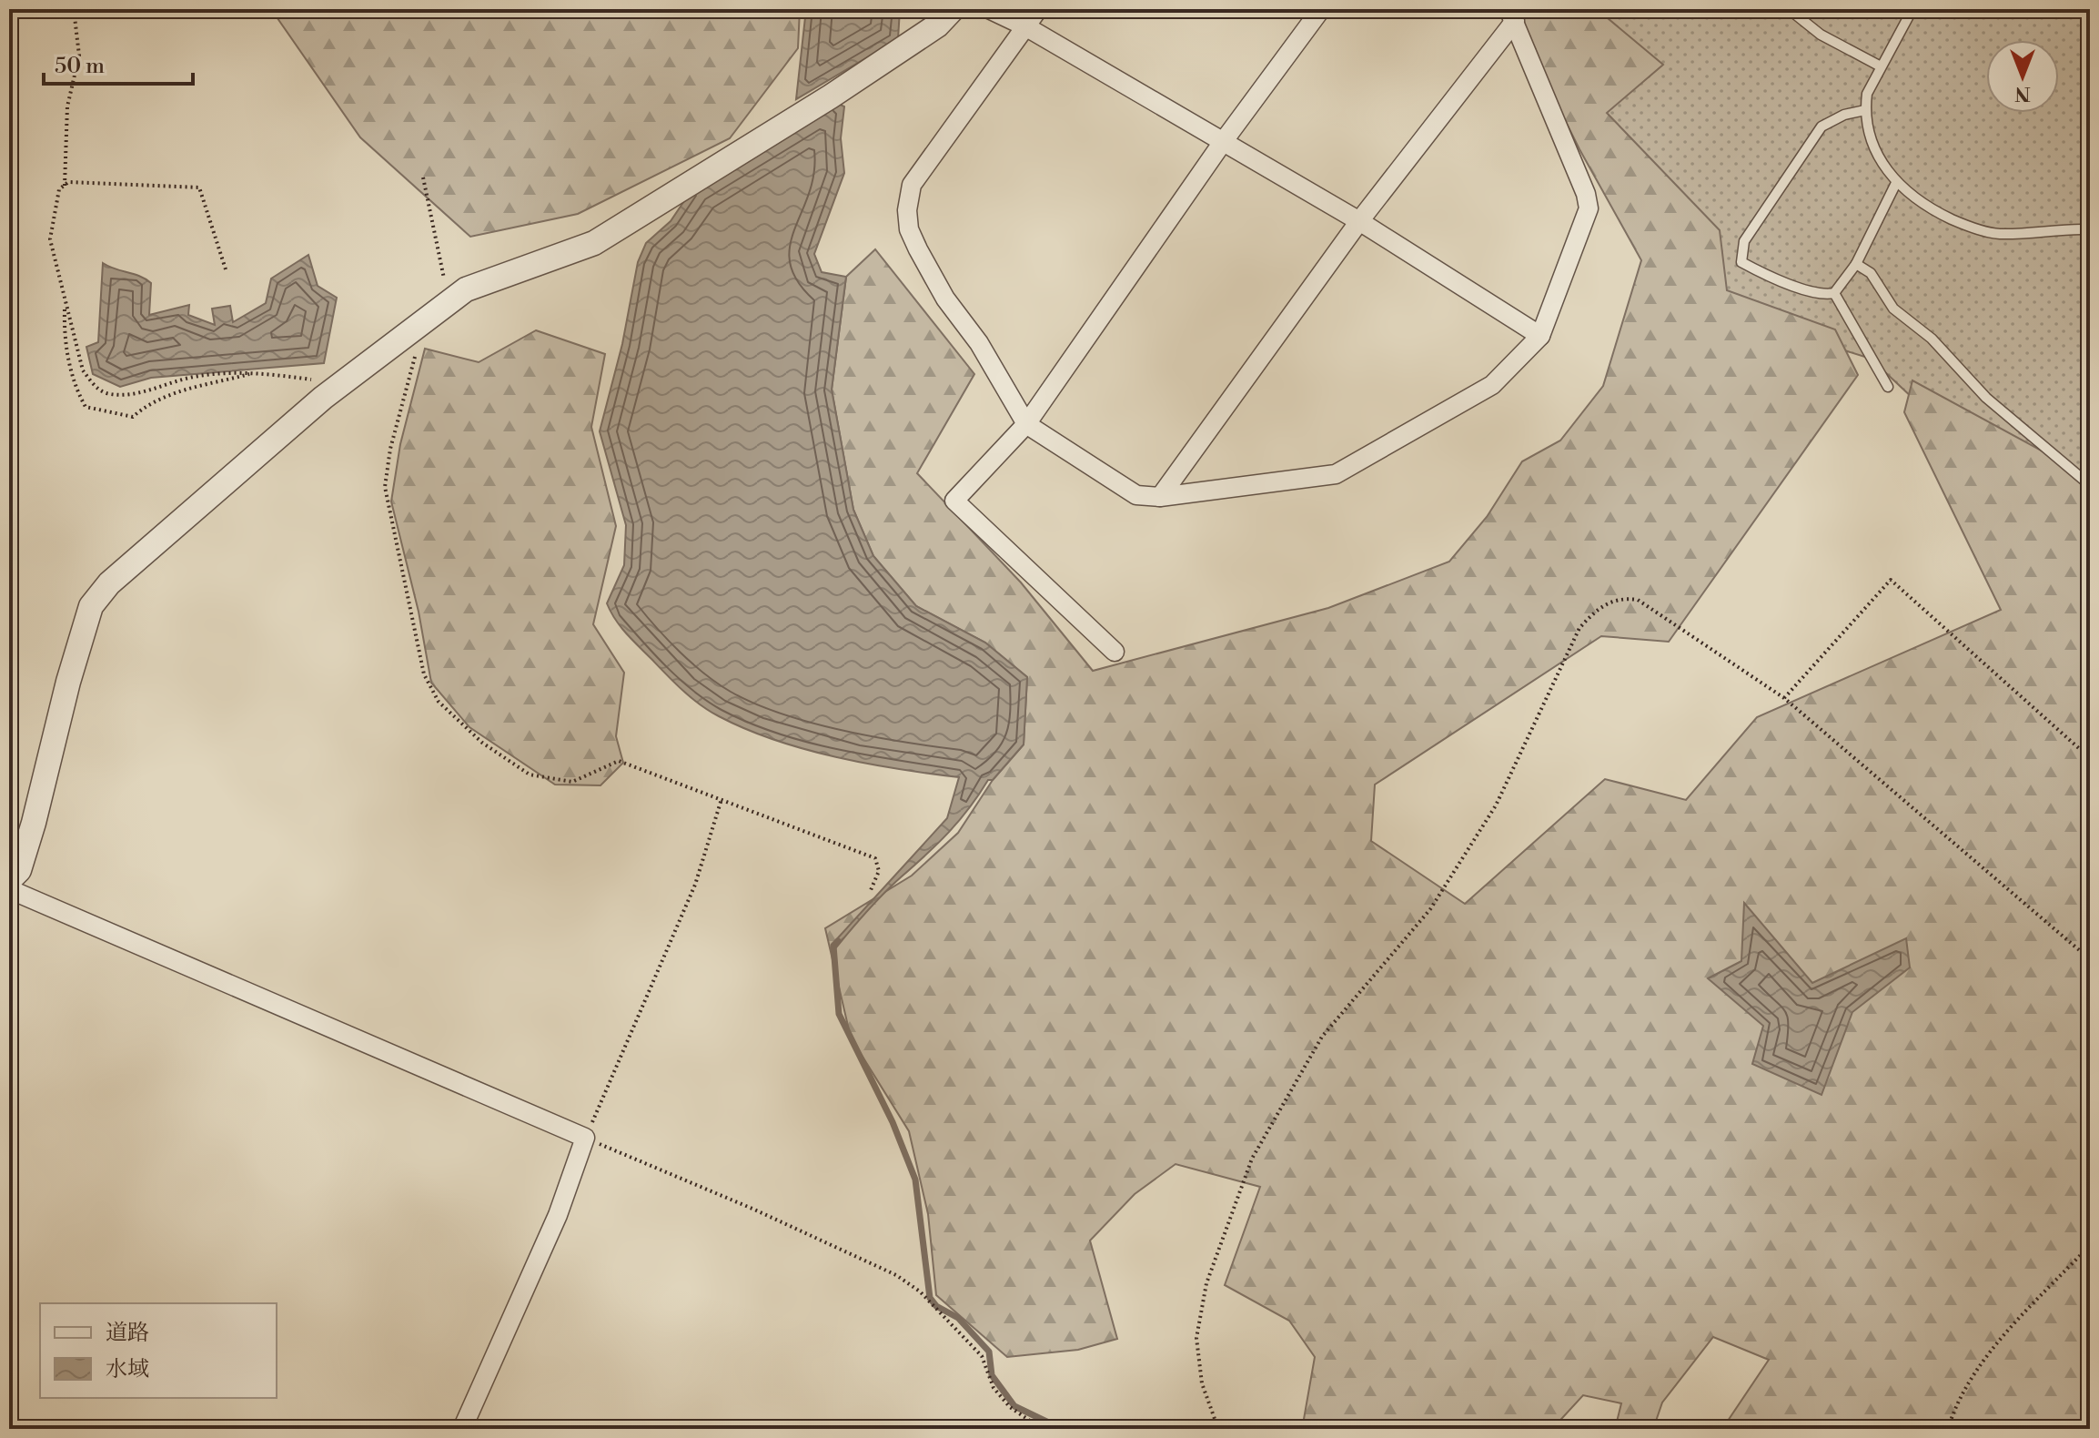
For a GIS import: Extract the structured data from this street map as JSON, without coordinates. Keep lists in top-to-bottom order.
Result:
{
  "legend": ["道路", "水域"],
  "scale_bar": "50 m",
  "north": "bottom"
}
